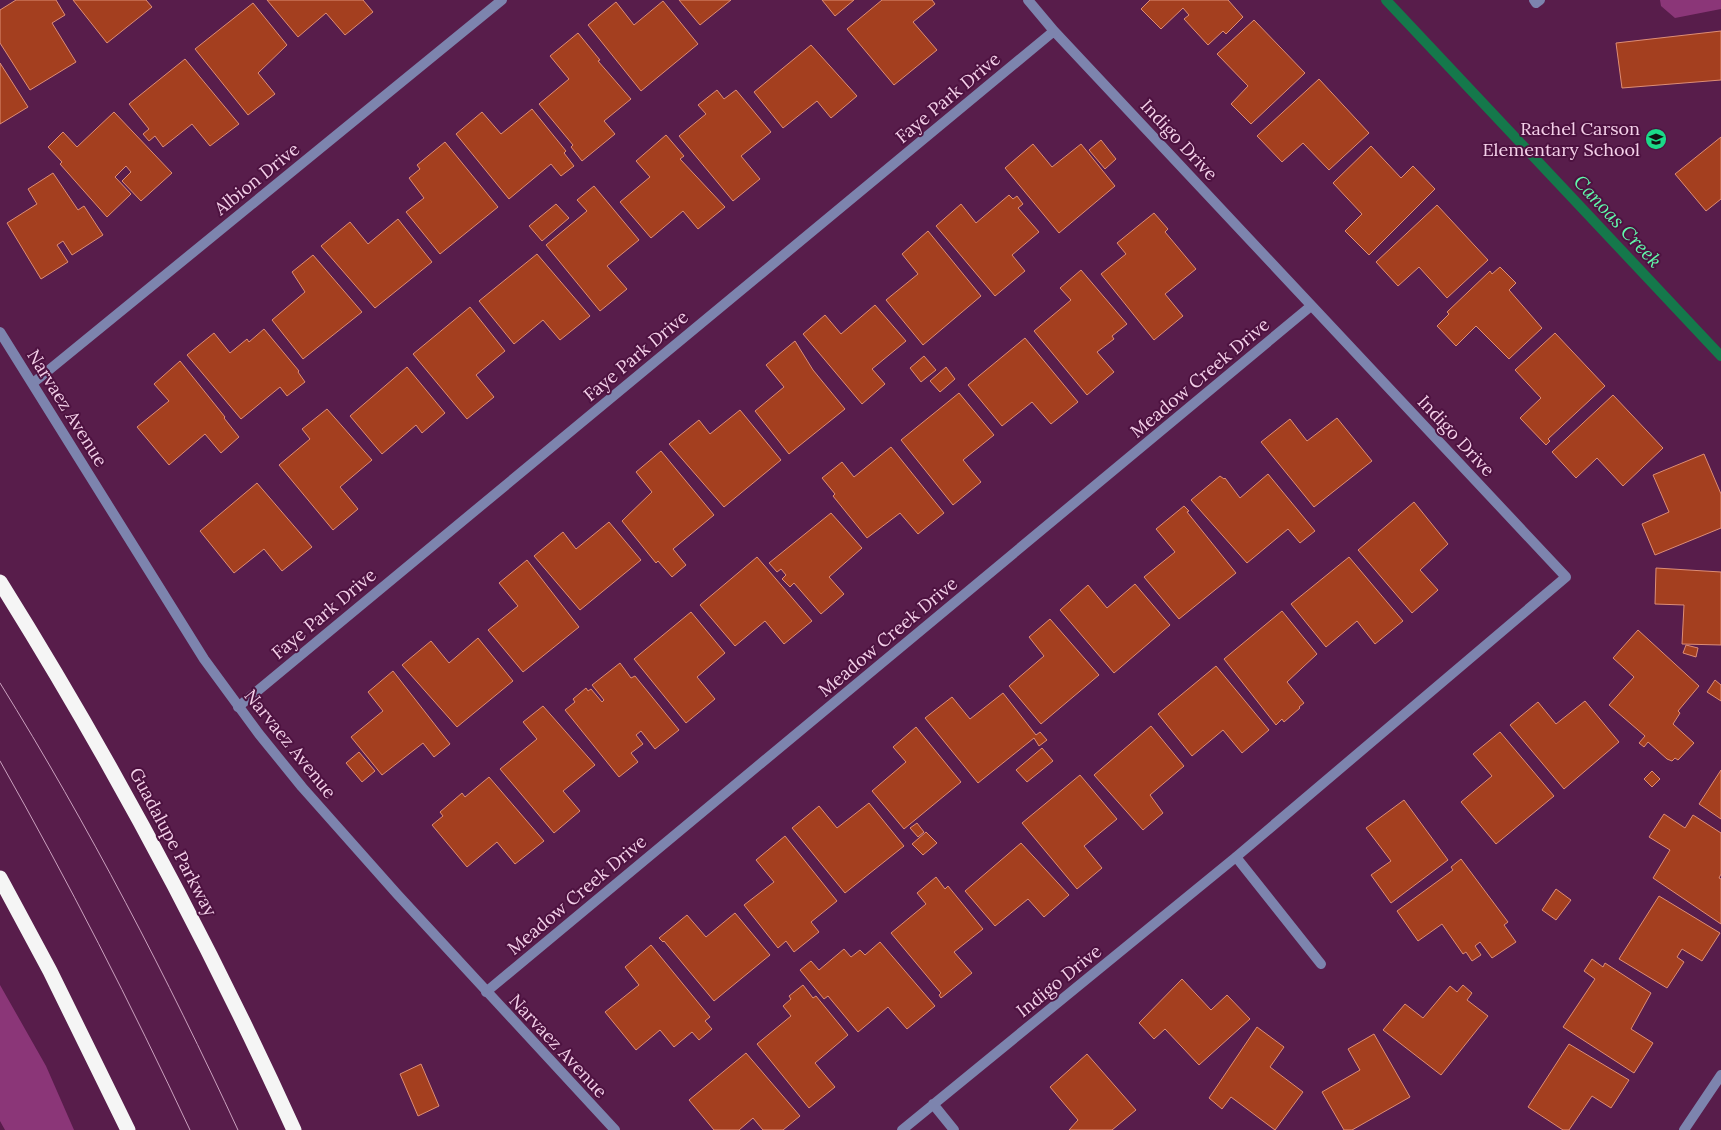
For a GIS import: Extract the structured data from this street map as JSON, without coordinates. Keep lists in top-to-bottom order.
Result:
{
  "streets": {
    "highway": ["Guadalupe Parkway"],
    "street": [
      "Faye Park Drive",
      "Indigo Drive",
      "Albion Drive",
      "Meadow Creek Drive",
      "Narvaez Avenue"
    ]
  },
  "crossings": [
    ["Faye Park Drive", "Indigo Drive"],
    ["Faye Park Drive", "Narvaez Avenue"],
    ["Indigo Drive", "Meadow Creek Drive"],
    ["Albion Drive", "Narvaez Avenue"],
    ["Meadow Creek Drive", "Narvaez Avenue"]
  ],
  "water": ["Canoas Creek"],
  "places": {
    "school or university": ["Rachel Carson Elementary School"]
  }
}
